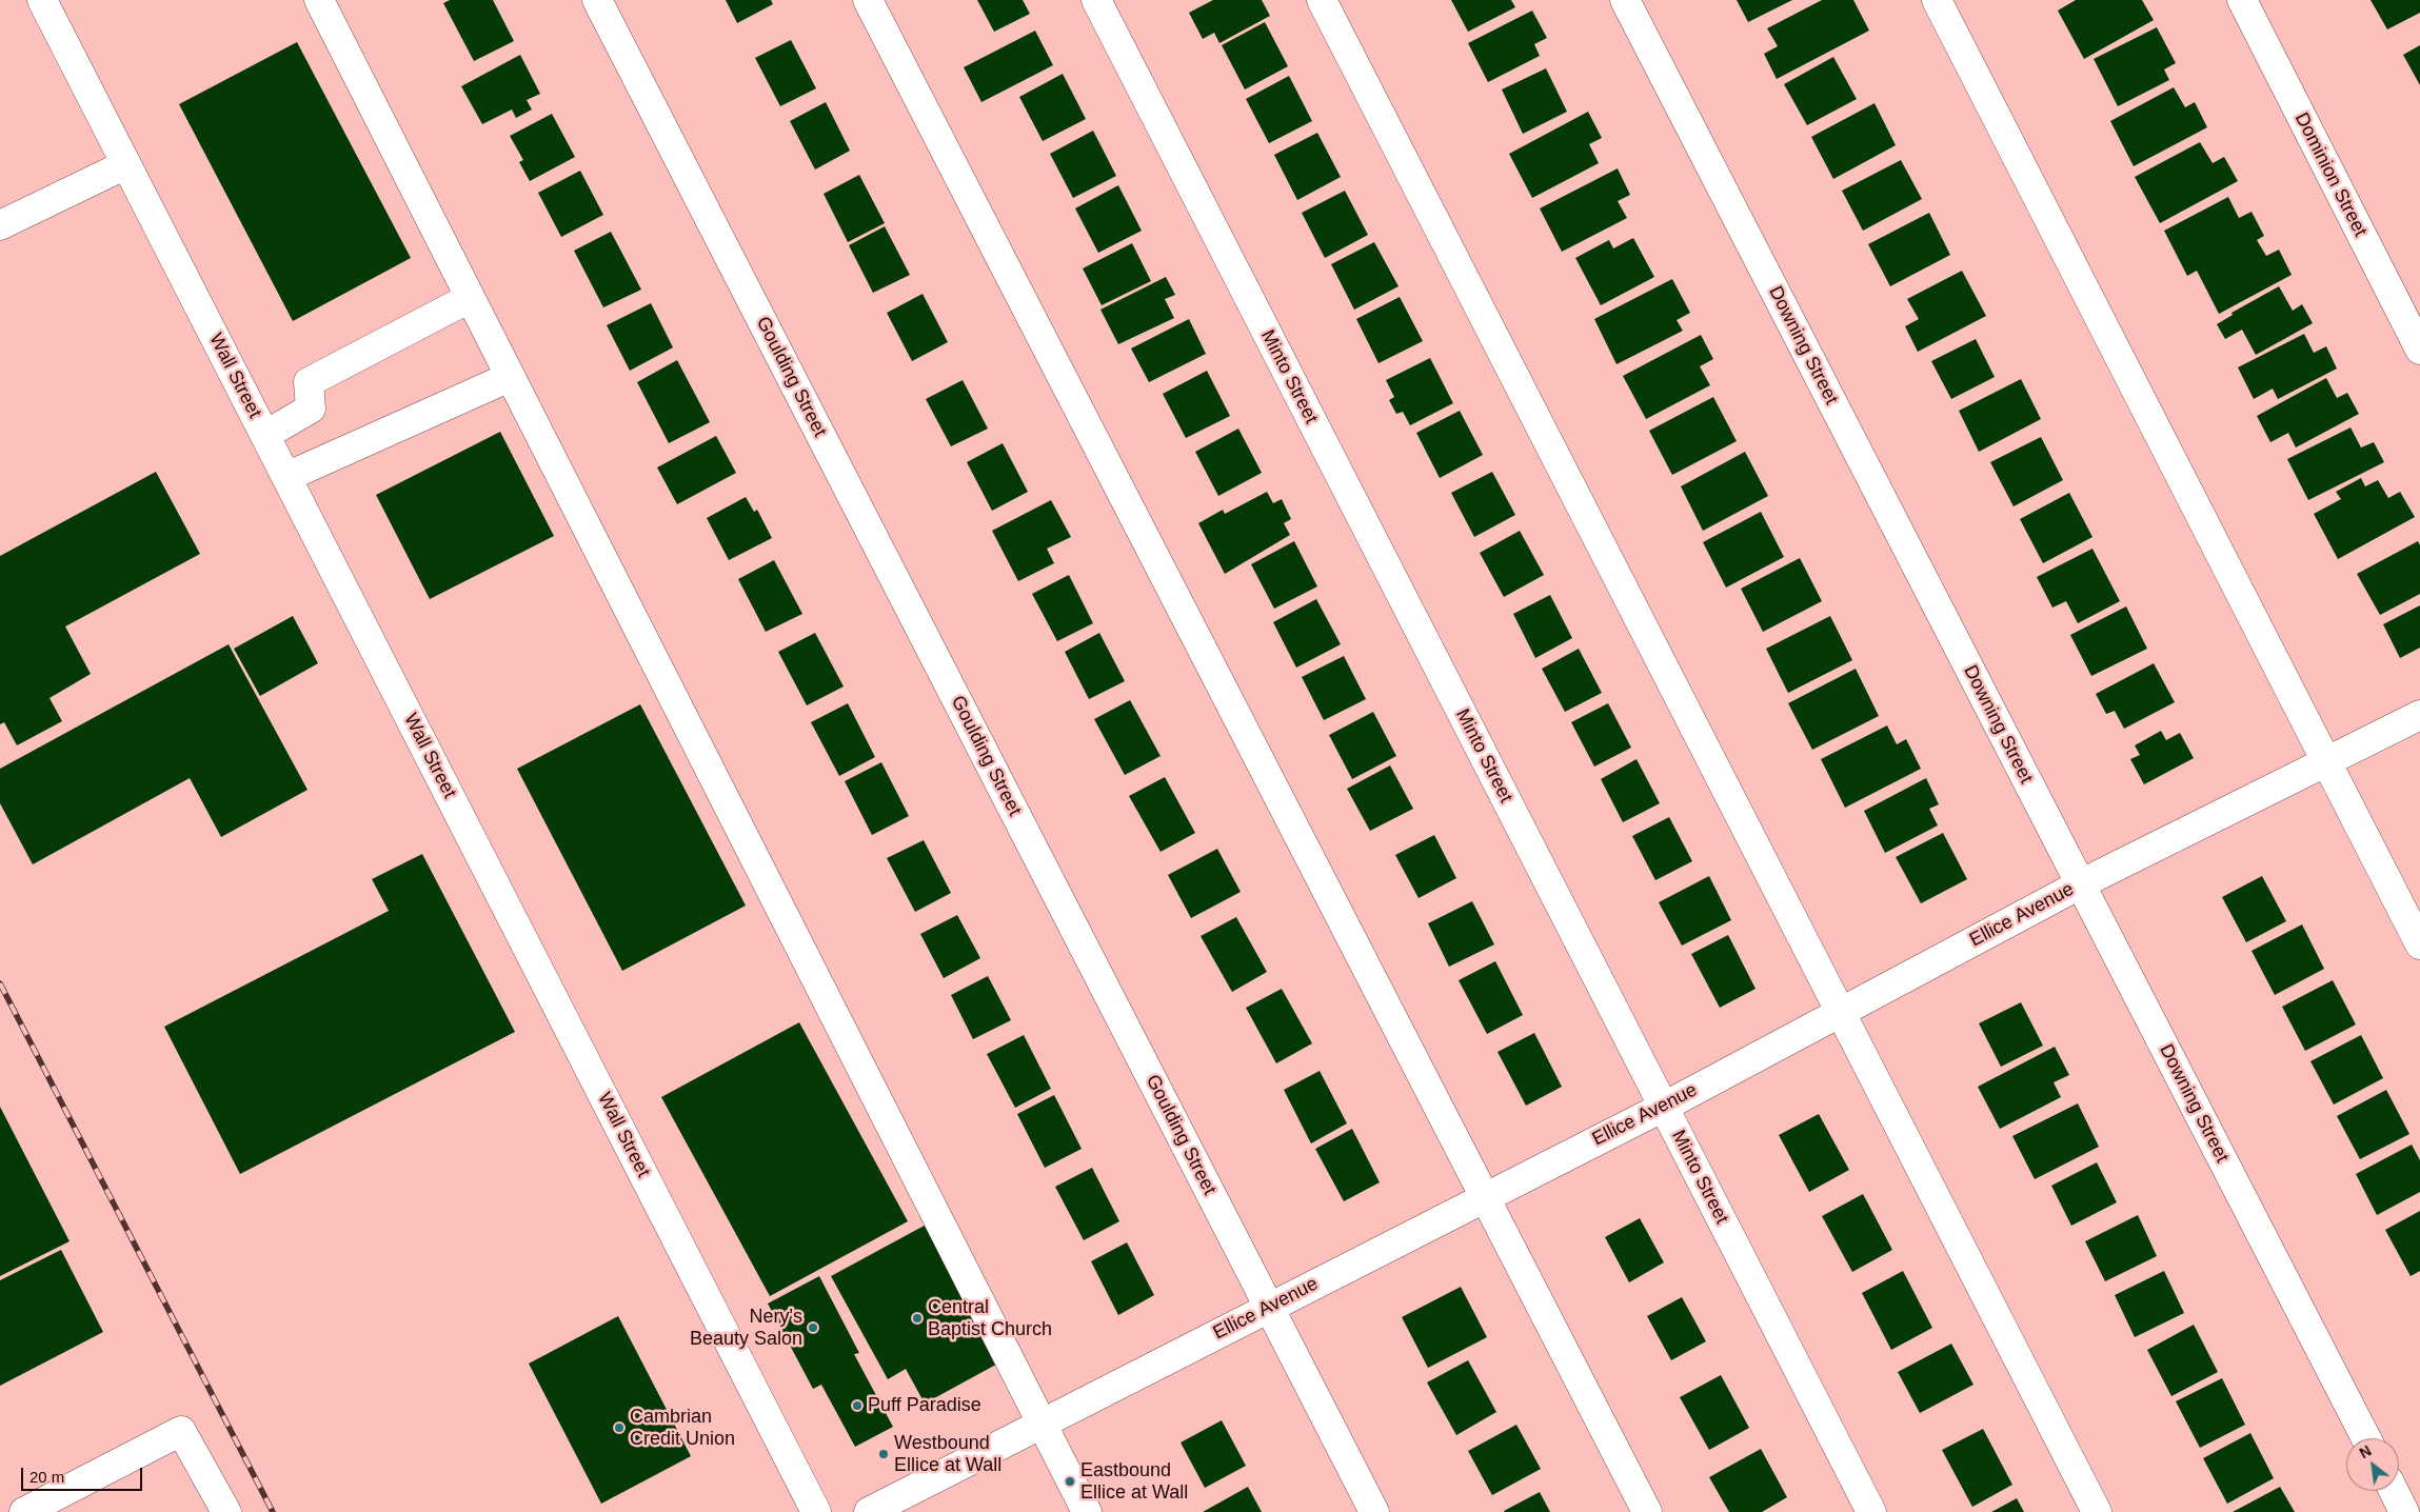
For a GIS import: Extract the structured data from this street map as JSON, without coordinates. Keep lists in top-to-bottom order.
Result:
{
  "streets": {
    "street": [
      "Dominion Street",
      "Downing Street",
      "Wall Street",
      "Goulding Street",
      "Minto Street",
      "Ellice Avenue"
    ]
  },
  "crossings": [
    ["Downing Street", "Ellice Avenue"],
    ["Goulding Street", "Ellice Avenue"],
    ["Minto Street", "Ellice Avenue"]
  ],
  "places": [
    "Central Baptist Church",
    "Nery's Beauty Salon",
    "Puff Paradise",
    "Cambrian Credit Union",
    "Westbound Ellice at Wall",
    "Eastbound Ellice at Wall"
  ],
  "scale_bar": "20 m",
  "north": "top left"
}
